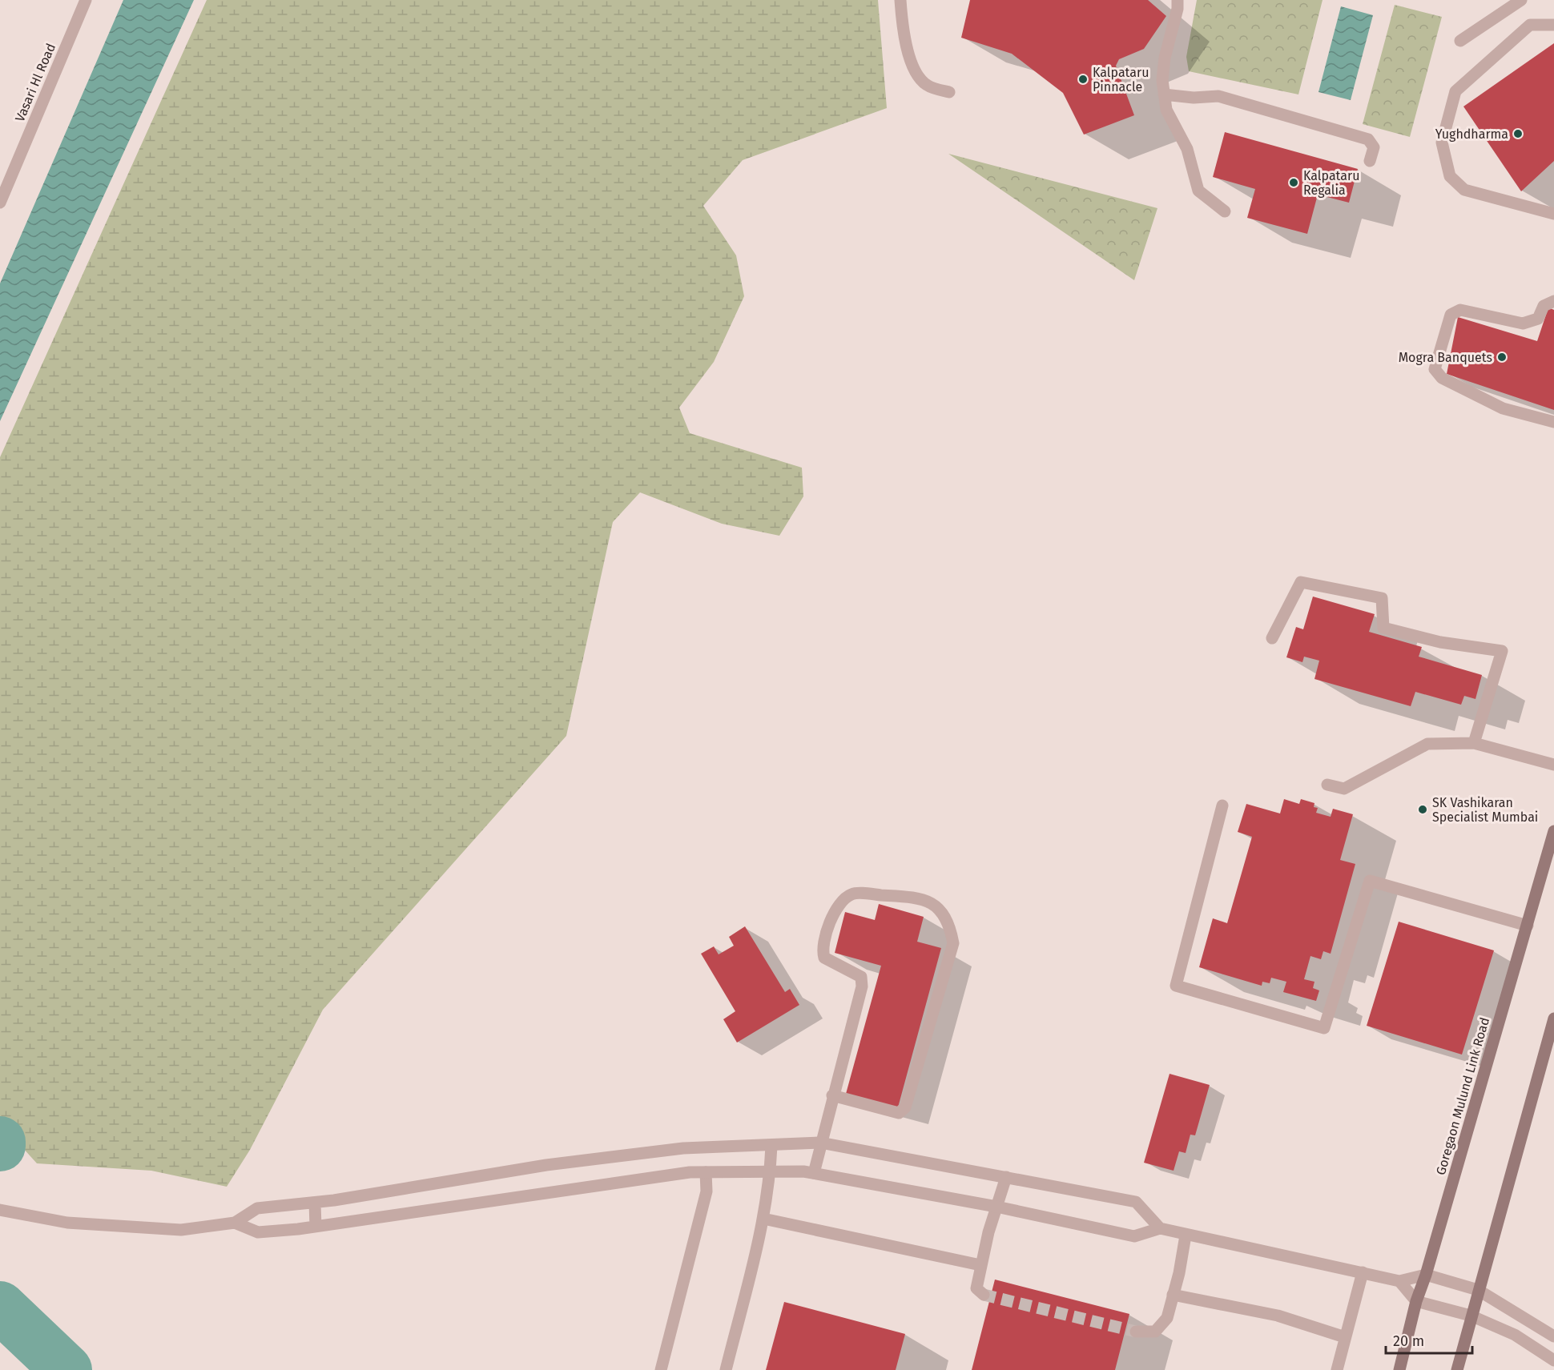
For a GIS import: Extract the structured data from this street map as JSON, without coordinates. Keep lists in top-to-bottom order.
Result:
{
  "streets": {
    "main road": ["Goregaon Mulund Link Road"],
    "street": ["Vasari Hl Road"]
  },
  "places": [
    "Kalpataru Pinnacle",
    "Yughdharma",
    "Kalpataru Regalia",
    "Mogra Banquets",
    "SK Vashikaran Specialist Mumbai"
  ],
  "scale_bar": "20 m"
}
